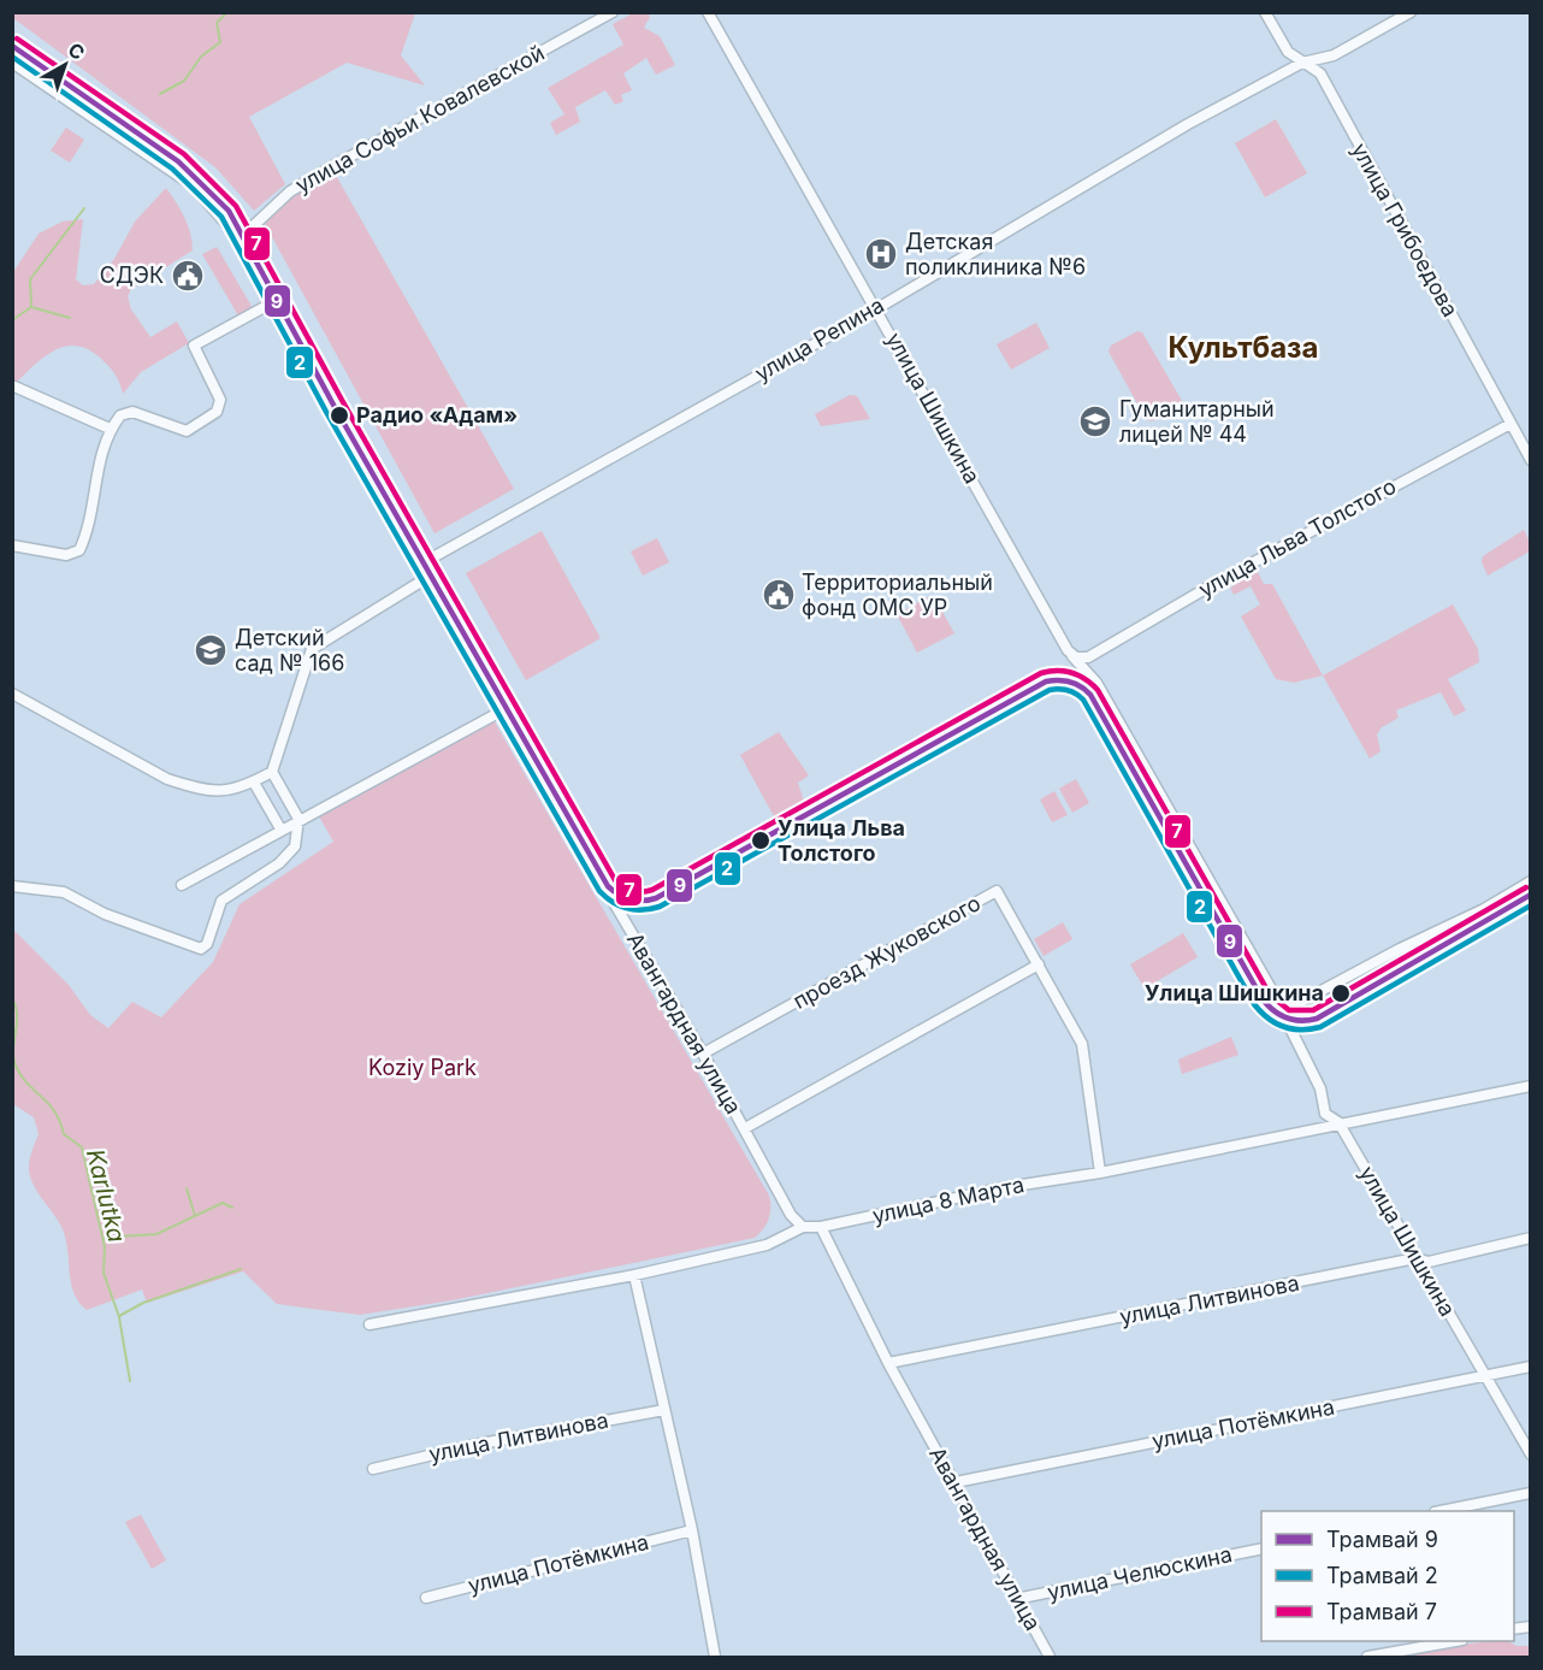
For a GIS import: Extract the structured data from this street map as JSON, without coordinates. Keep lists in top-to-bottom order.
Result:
{
  "streets": {
    "street": [
      "улица Софьи Ковалевской",
      "улица Грибоедова",
      "улица Репина",
      "улица Шишкина",
      "улица Льва Толстого",
      "проезд Жуковского",
      "Авангардная улица",
      "улица 8 Марта",
      "улица Литвинова",
      "улица Потёмкина",
      "улица Челюскина"
    ]
  },
  "crossings": [
    ["улица Софьи Ковалевской", "Авангардная улица"],
    ["улица Грибоедова", "улица Репина"],
    ["улица Грибоедова", "улица Льва Толстого"],
    ["улица Репина", "улица Шишкина"],
    ["улица Репина", "Авангардная улица"],
    ["улица Шишкина", "улица Льва Толстого"],
    ["улица Шишкина", "улица 8 Марта"],
    ["улица Шишкина", "улица Литвинова"],
    ["улица Шишкина", "улица Потёмкина"],
    ["проезд Жуковского", "Авангардная улица"],
    ["проезд Жуковского", "улица 8 Марта"],
    ["Авангардная улица", "улица 8 Марта"],
    ["Авангардная улица", "улица Литвинова"],
    ["Авангардная улица", "улица Потёмкина"],
    ["Авангардная улица", "улица Челюскина"]
  ],
  "districts": ["Культбаза"],
  "water": ["Karlutka"],
  "parks": ["Koziy Park"],
  "places": {
    "hospital": ["Детская поликлиника №6"],
    "public building": ["СДЭК", "Территориальный фонд ОМС УР"],
    "other": ["Радио «Адам»", "Улица Льва Толстого", "Улица Шишкина"],
    "school or university": ["Гуманитарный лицей № 44", "Детский сад № 166"]
  },
  "lines": ["tram line 7", "tram line 9", "tram line 2"],
  "legend": ["Трамвай 9", "Трамвай 2", "Трамвай 7"],
  "north": "top right"
}
